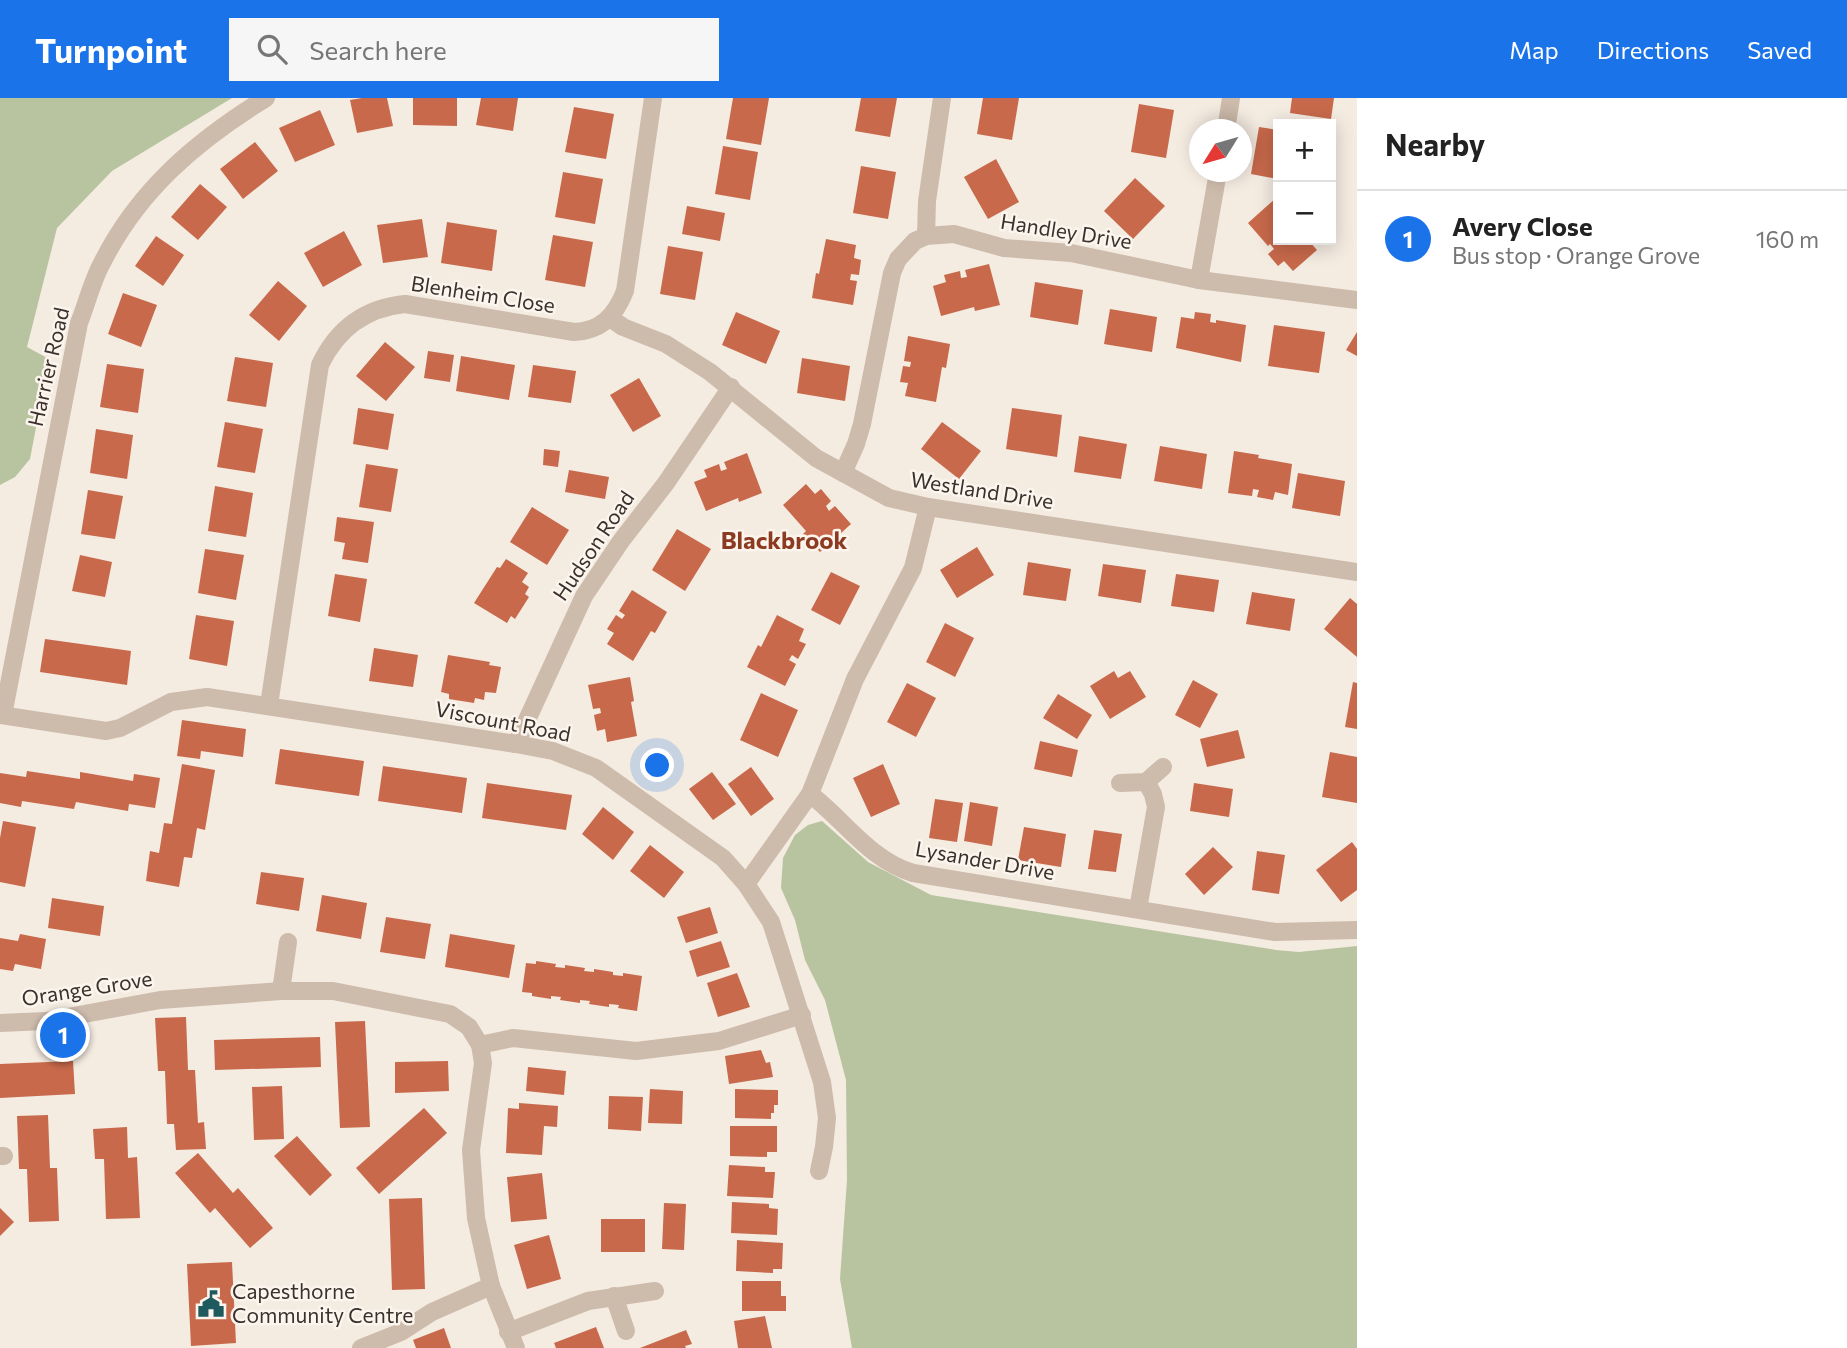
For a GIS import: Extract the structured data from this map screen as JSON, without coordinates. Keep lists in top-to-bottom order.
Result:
{
  "streets": {
    "street": [
      "Handley Drive",
      "Blenheim Close",
      "Harrier Road",
      "Westland Drive",
      "Hudson Road",
      "Viscount Road",
      "Lysander Drive",
      "Orange Grove"
    ]
  },
  "crossings": [
    ["Blenheim Close", "Westland Drive"],
    ["Blenheim Close", "Viscount Road"],
    ["Harrier Road", "Viscount Road"],
    ["Westland Drive", "Hudson Road"],
    ["Hudson Road", "Viscount Road"]
  ],
  "districts": ["Blackbrook"],
  "places": {
    "public building": ["Capesthorne Community Centre"]
  },
  "north": "bottom left",
  "page": {
    "header": "Turnpoint",
    "search": "Search here",
    "nav": ["Map", "Directions", "Saved"],
    "heading": "Nearby",
    "map_buttons": ["+", "−"],
    "list": [
      {
        "mark": "1",
        "name": "Avery Close",
        "note": "Bus stop · Orange Grove",
        "value": "160 m"
      }
    ],
    "pins": "1"
  }
}
